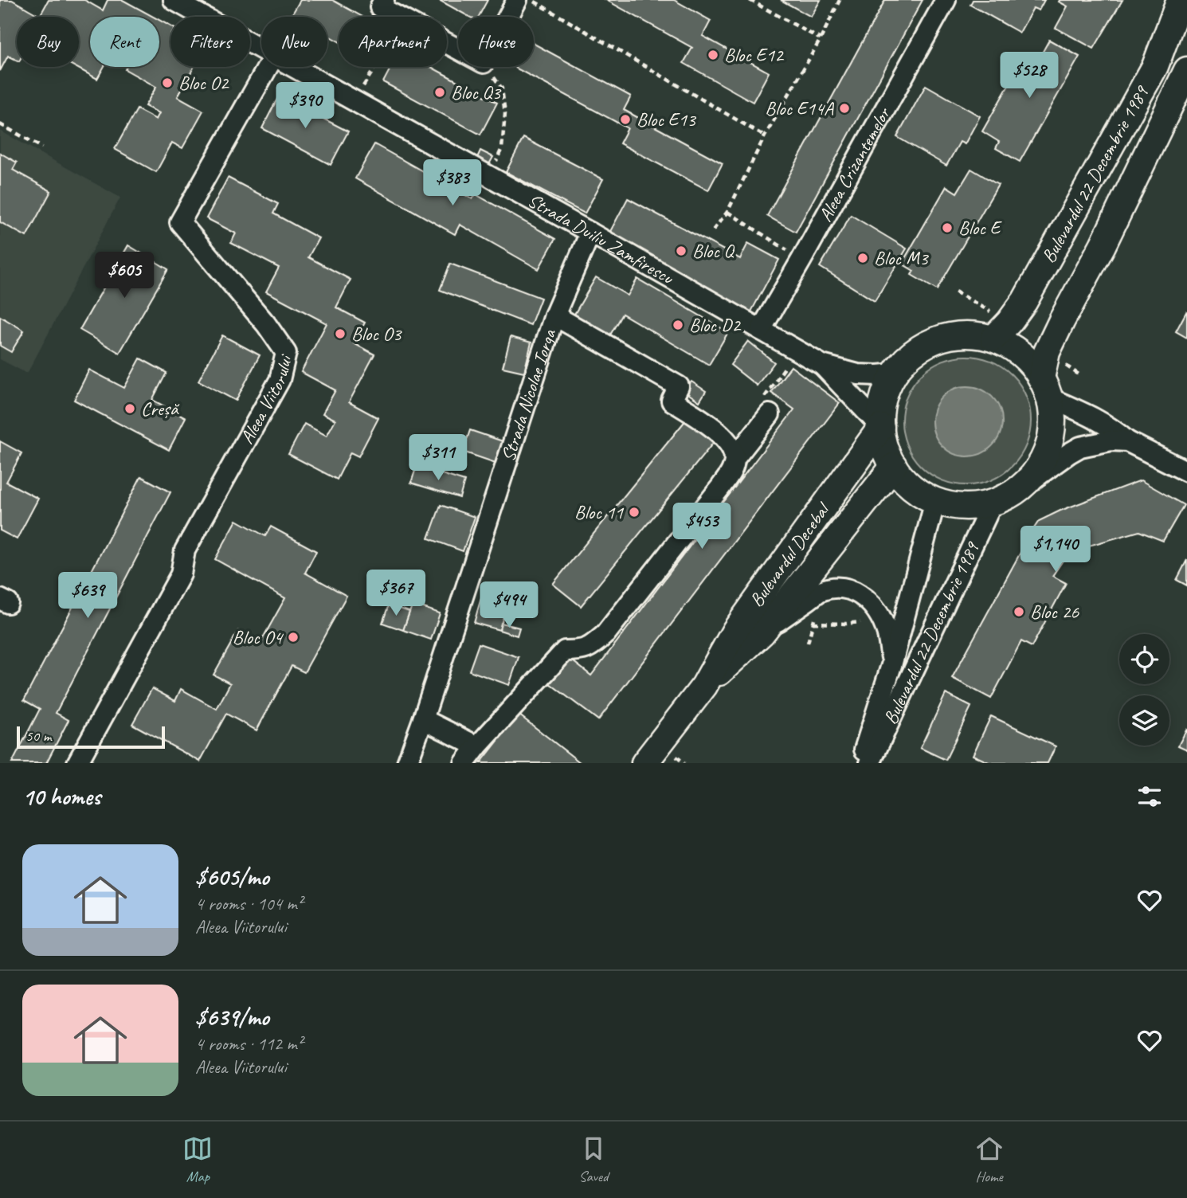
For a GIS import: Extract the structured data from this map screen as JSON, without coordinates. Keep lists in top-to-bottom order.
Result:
{
  "streets": {
    "main road": ["Bulevardul 22 Decembrie 1989", "Bulevardul Decebal"],
    "street": [
      "Aleea Crizantemelor",
      "Strada Duiliu Zamfirescu",
      "Strada Nicolae Iorga",
      "Aleea Viitorului"
    ]
  },
  "crossings": [
    ["Aleea Crizantemelor", "Strada Duiliu Zamfirescu"],
    ["Bulevardul 22 Decembrie 1989", "Bulevardul Decebal"],
    ["Strada Duiliu Zamfirescu", "Strada Nicolae Iorga"]
  ],
  "places": [
    "Bloc E12",
    "Bloc O2",
    "Bloc Q3",
    "Bloc E14A",
    "Bloc E13",
    "Bloc E",
    "Bloc Q",
    "Bloc M3",
    "Bloc D2",
    "Bloc O3",
    "Creșă",
    "Bloc 11",
    "Bloc 26",
    "Bloc O4"
  ],
  "scale_bar": "50 m",
  "page": {
    "chip": [
      "Buy",
      "Rent",
      "Filters",
      "New",
      "Apartment",
      "House"
    ],
    "price": [
      "$528",
      "$390",
      "$383",
      "$605",
      "$311",
      "$453",
      "$1,140",
      "$367",
      "$639",
      "$494"
    ],
    "scale": "50 m",
    "heading": "10 homes",
    "list": [
      {
        "name": "$605/mo",
        "note": "4 rooms · 104 m² · Aleea Viitorului"
      },
      {
        "name": "$639/mo",
        "note": "4 rooms · 112 m² · Aleea Viitorului"
      }
    ],
    "tabs": ["Map", "Saved", "Home"]
  }
}
